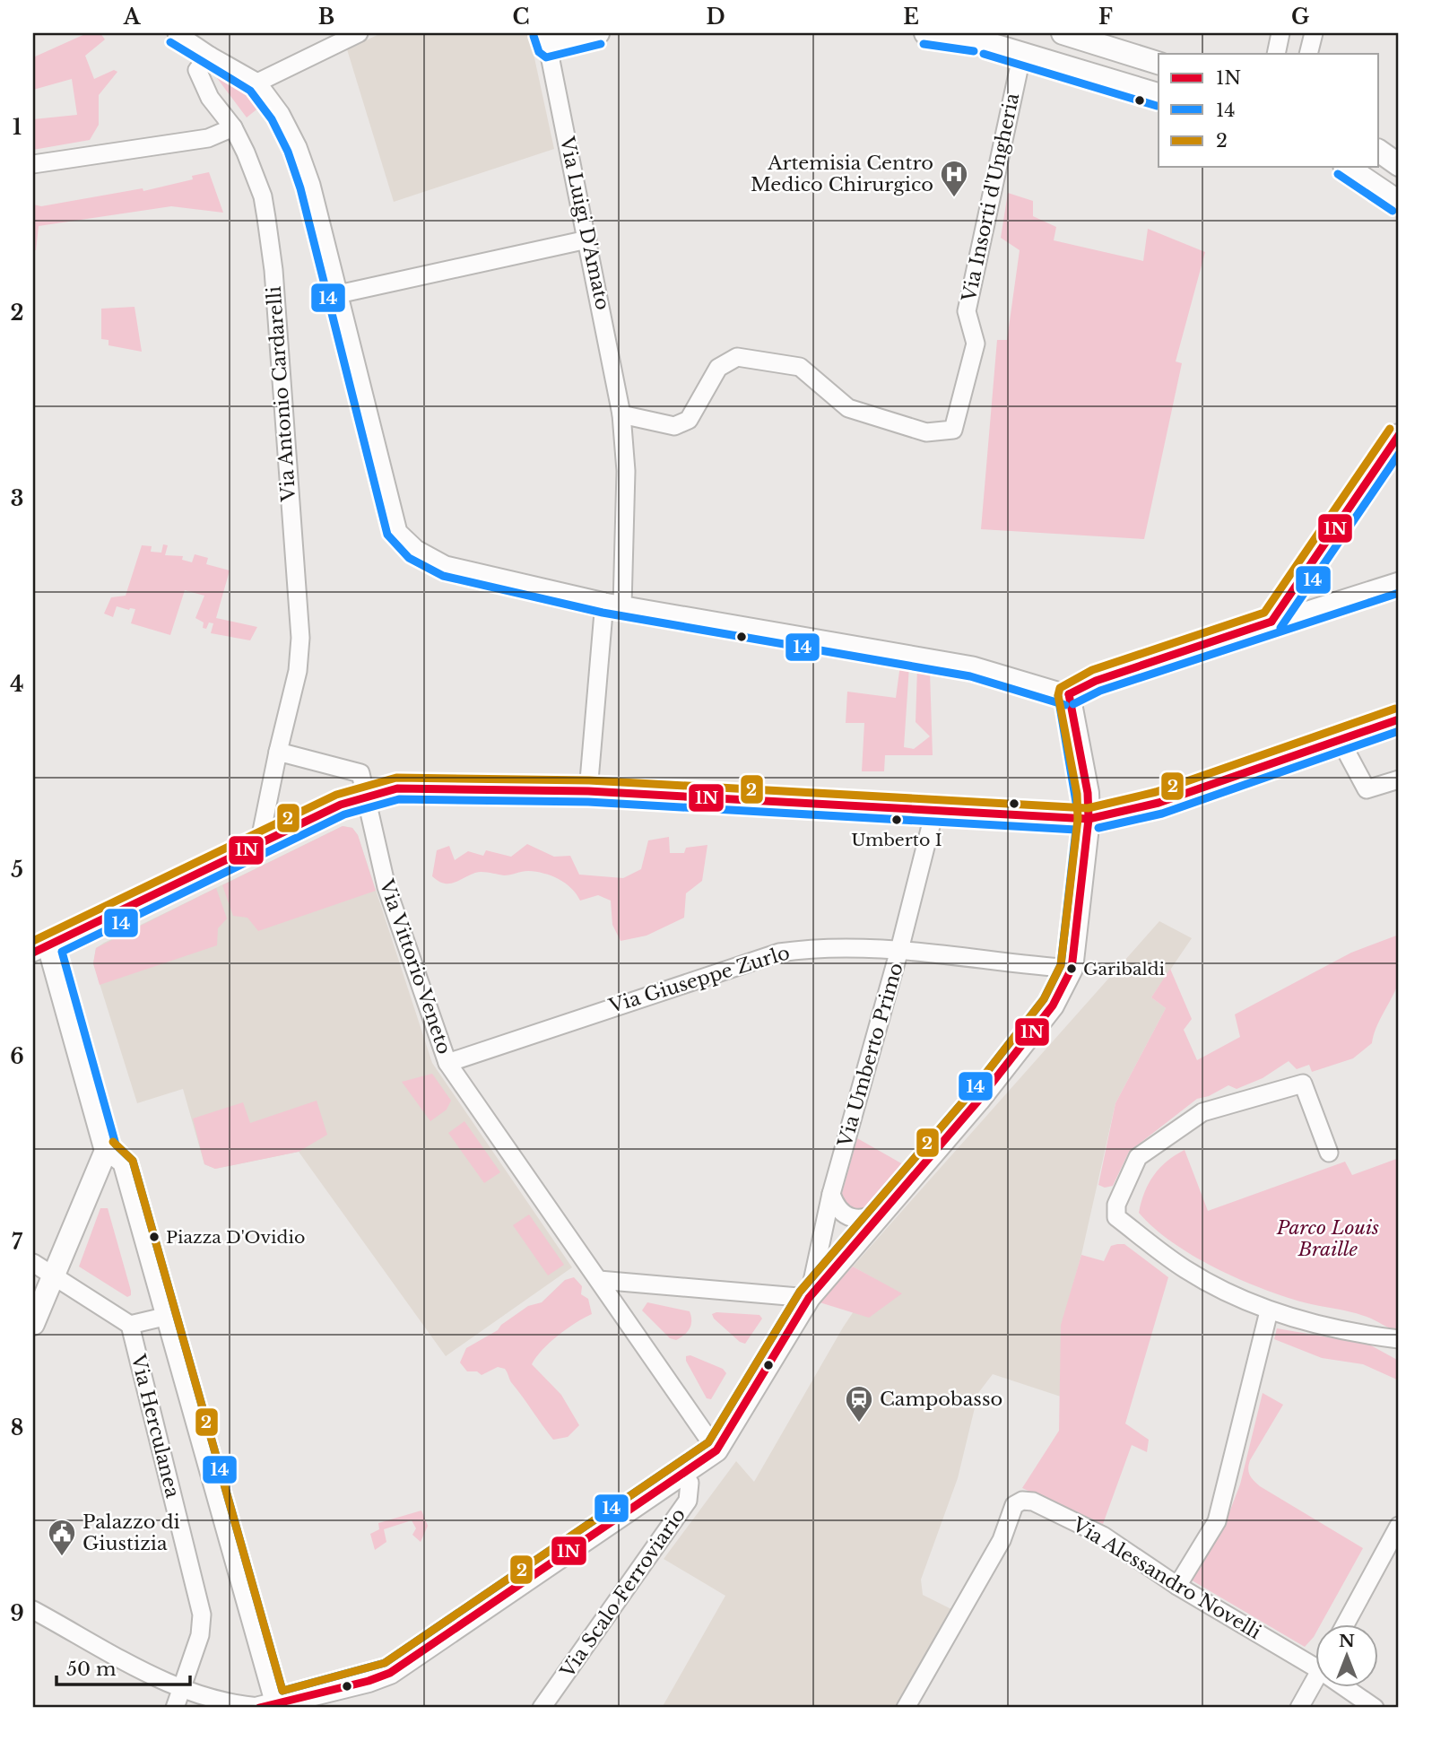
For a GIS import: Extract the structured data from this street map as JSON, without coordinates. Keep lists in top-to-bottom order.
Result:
{
  "streets": {
    "street": [
      "Via Insorti d'Ungheria",
      "Via Luigi D'Amato",
      "Via Antonio Cardarelli",
      "Via Vittorio Veneto",
      "Via Giuseppe Zurlo",
      "Via Umberto Primo",
      "Via Herculanea",
      "Via Alessandro Novelli",
      "Via Scalo Ferroviario"
    ]
  },
  "crossings": [
    ["Via Insorti d'Ungheria", "Via Luigi D'Amato"],
    ["Via Antonio Cardarelli", "Via Vittorio Veneto"],
    ["Via Vittorio Veneto", "Via Giuseppe Zurlo"],
    ["Via Giuseppe Zurlo", "Via Umberto Primo"]
  ],
  "parks": ["Parco Louis Braille"],
  "places": {
    "hospital": ["Artemisia Centro Medico Chirurgico"],
    "other": ["Umberto I", "Garibaldi", "Piazza D'Ovidio"],
    "station": ["Campobasso"],
    "public building": ["Palazzo di Giustizia"]
  },
  "lines": ["transit line 14", "transit line 2", "transit line 1N"],
  "legend": ["1N", "14", "2"],
  "scale_bar": "50 m",
  "north": "top",
  "grid": {
    "columns": [
      "A",
      "B",
      "C",
      "D",
      "E",
      "F",
      "G"
    ],
    "rows": [
      "1",
      "2",
      "3",
      "4",
      "5",
      "6",
      "7",
      "8",
      "9"
    ]
  }
}
